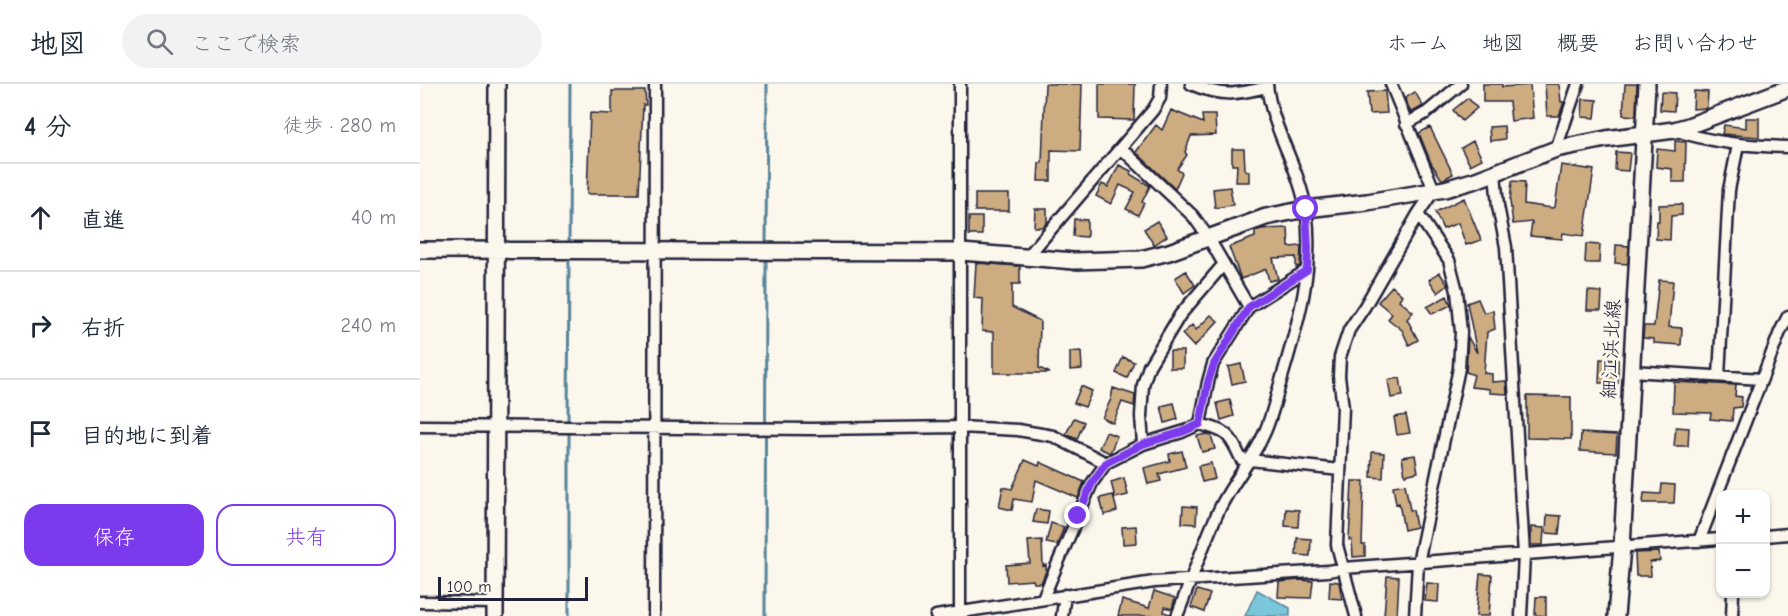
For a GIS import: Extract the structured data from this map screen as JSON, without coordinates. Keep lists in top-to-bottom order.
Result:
{
  "streets": {
    "street": ["細江浜北線"]
  },
  "scale_bar": "100 m",
  "page": {
    "header": "地図",
    "search": "ここで検索",
    "nav": [
      "ホーム",
      "地図",
      "概要",
      "お問い合わせ"
    ],
    "heading": ["4 分", "徒歩 · 280 m"],
    "list": [
      ["直進", "40 m"],
      ["右折", "240 m"],
      "目的地に到着"
    ],
    "buttons": ["保存", "共有"],
    "map_buttons": ["+", "−"],
    "scale": "100 m"
  }
}
